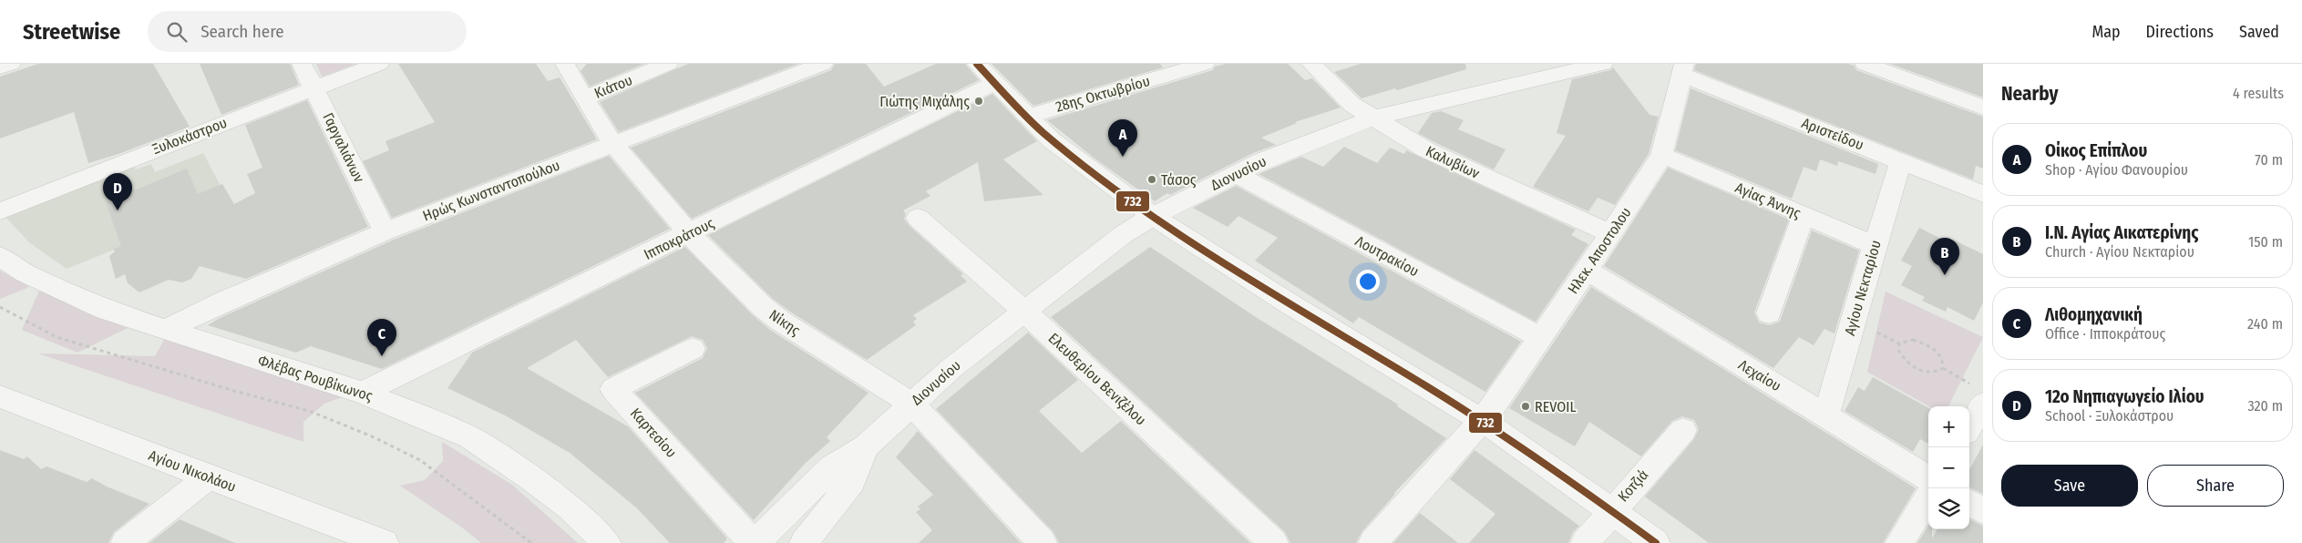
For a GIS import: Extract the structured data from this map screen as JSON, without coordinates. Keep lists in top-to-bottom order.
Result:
{
  "streets": {
    "street": [
      "Κιάτου",
      "28ης Οκτωβρίου",
      "Αριστείδου",
      "Ξυλοκάστρου",
      "Γαργαλιάνων",
      "Καλυβίων",
      "Διονυσίου",
      "Ηρώς Κωνσταντοπούλου",
      "Αγίας Άννης",
      "Ιπποκράτους",
      "Ηλεκ. Αποστολου",
      "Λουτρακίου",
      "Αγίου Νεκταρίου",
      "Νίκης",
      "Λεχαίου",
      "Φλέβας Ρουβίκωνος",
      "Ελευθερίου Βενιζέλου",
      "Καρτεσίου",
      "Αγίου Νικολάου",
      "Κοτζιά"
    ]
  },
  "crossings": [
    ["Κιάτου", "Νίκης"],
    ["Αριστείδου", "Ηλεκ. Αποστολου"],
    ["Αριστείδου", "Αγίου Νεκταρίου"],
    ["Ξυλοκάστρου", "Γαργαλιάνων"],
    ["Γαργαλιάνων", "Ηρώς Κωνσταντοπούλου"],
    ["Καλυβίων", "Διονυσίου"],
    ["Καλυβίων", "Ηλεκ. Αποστολου"],
    ["Διονυσίου", "Λουτρακίου"],
    ["Διονυσίου", "Νίκης"],
    ["Διονυσίου", "Ελευθερίου Βενιζέλου"],
    ["Διονυσίου", "Καρτεσίου"],
    ["Ηρώς Κωνσταντοπούλου", "Νίκης"],
    ["Ηρώς Κωνσταντοπούλου", "Φλέβας Ρουβίκωνος"],
    ["Αγίας Άννης", "Ηλεκ. Αποστολου"],
    ["Αγίας Άννης", "Αγίου Νεκταρίου"],
    ["Ιπποκράτους", "Νίκης"],
    ["Ιπποκράτους", "Φλέβας Ρουβίκωνος"],
    ["Ηλεκ. Αποστολου", "Λουτρακίου"],
    ["Ηλεκ. Αποστολου", "Λεχαίου"],
    ["Αγίου Νεκταρίου", "Λεχαίου"]
  ],
  "places": ["Γιώτης Μιχάλης", "Τάσος", "REVOIL"],
  "lines": ["transit line 732"],
  "page": {
    "header": "Streetwise",
    "search": "Search here",
    "nav": ["Map", "Directions", "Saved"],
    "heading": ["Nearby", "4 results"],
    "pins": [
      "A",
      "D",
      "B",
      "C"
    ],
    "list": [
      {
        "mark": "A",
        "name": "Οίκος Επίπλου",
        "note": "Shop · Αγίου Φανουρίου",
        "value": "70 m"
      },
      {
        "mark": "B",
        "name": "Ι.Ν. Αγίας Αικατερίνης",
        "note": "Church · Αγίου Νεκταρίου",
        "value": "150 m"
      },
      {
        "mark": "C",
        "name": "Λιθομηχανική",
        "note": "Office · Ιπποκράτους",
        "value": "240 m"
      },
      {
        "mark": "D",
        "name": "12ο Νηπιαγωγείο Ιλίου",
        "note": "School · Ξυλοκάστρου",
        "value": "320 m"
      }
    ],
    "map_buttons": ["+", "−"],
    "buttons": ["Save", "Share"]
  }
}
